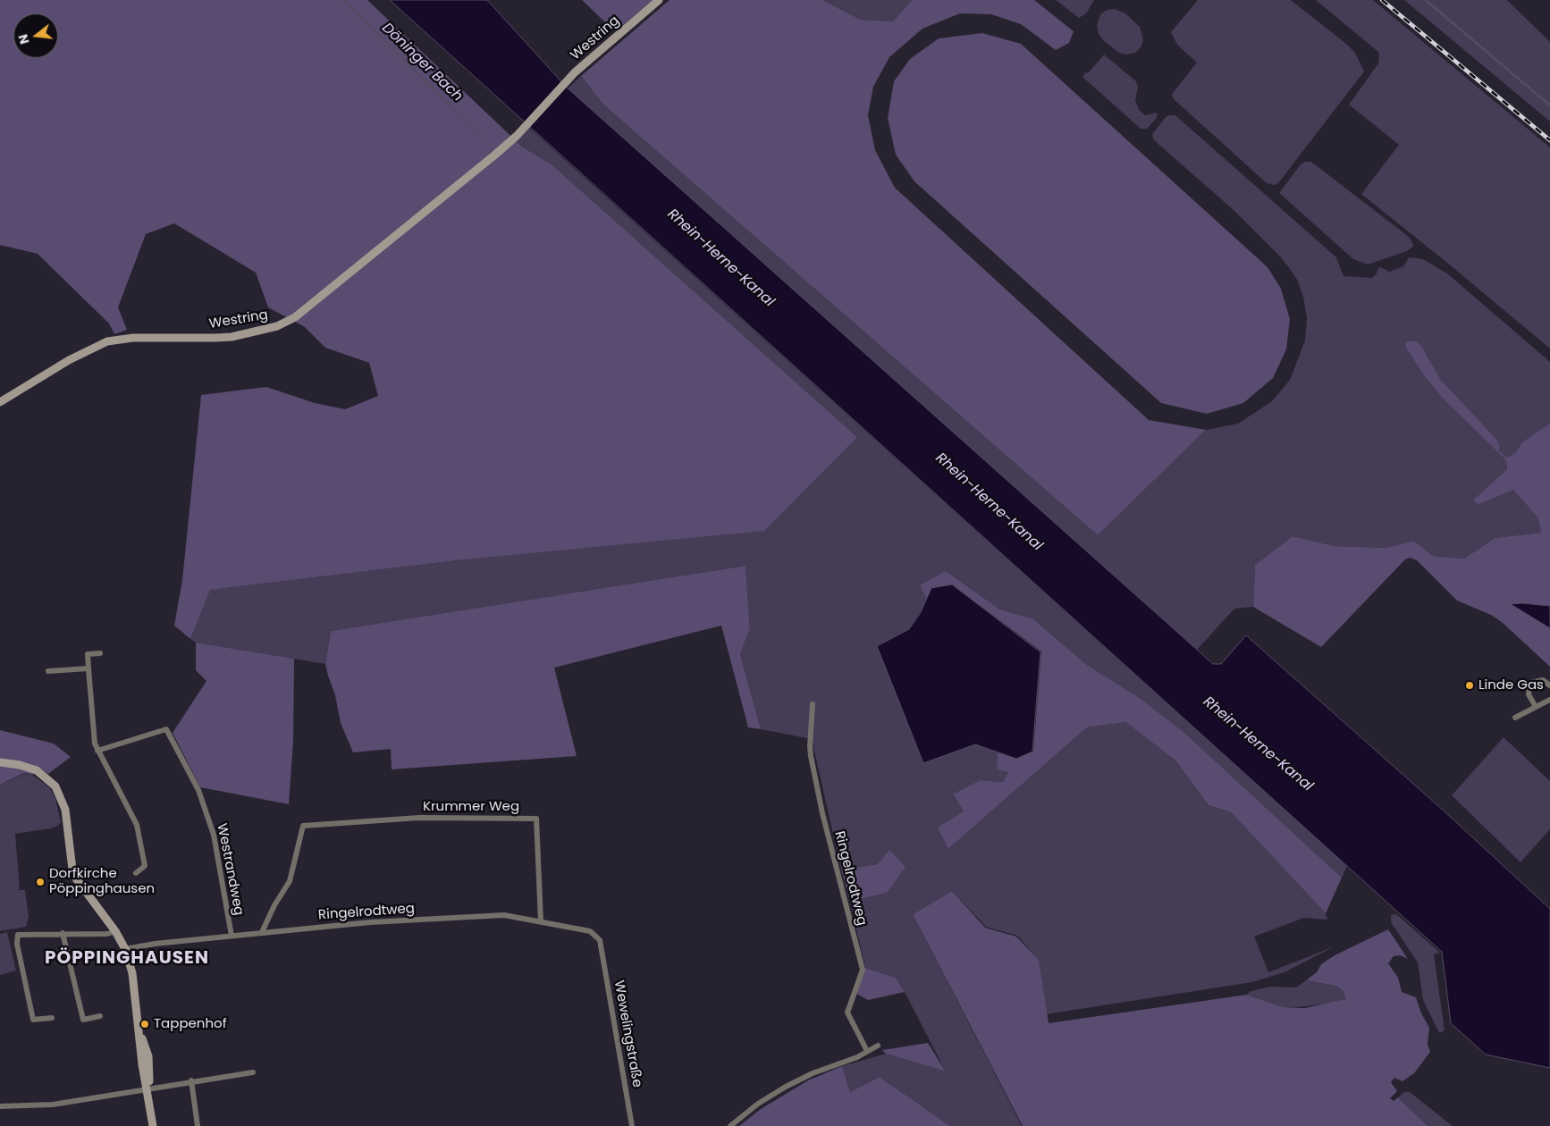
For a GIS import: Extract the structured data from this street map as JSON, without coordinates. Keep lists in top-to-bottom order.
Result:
{
  "streets": {
    "main road": ["Westring"],
    "street": [
      "Krummer Weg",
      "Westrandweg",
      "Ringelrodtweg",
      "Wewelingstraße"
    ]
  },
  "crossings": [
    ["Krummer Weg", "Ringelrodtweg"],
    ["Westrandweg", "Ringelrodtweg"],
    ["Ringelrodtweg", "Wewelingstraße"]
  ],
  "districts": ["PÖPPINGHAUSEN"],
  "water": ["Döninger Bach", "Rhein-Herne-Kanal"],
  "places": ["Linde Gas", "Dorfkirche Pöppinghausen", "Tappenhof"],
  "north": "left"
}
